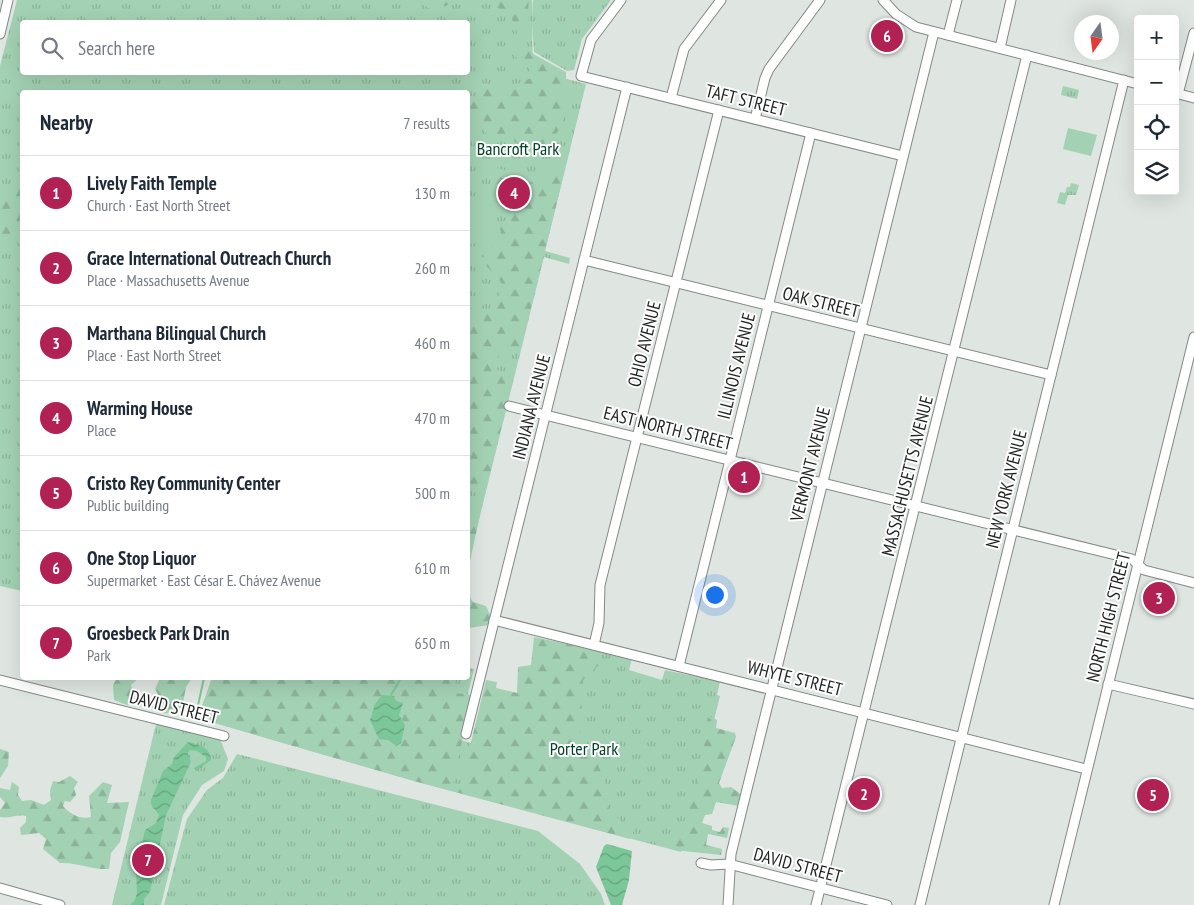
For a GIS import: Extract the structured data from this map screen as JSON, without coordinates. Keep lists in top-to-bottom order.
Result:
{
  "streets": {
    "street": [
      "TAFT STREET",
      "OAK STREET",
      "OHIO AVENUE",
      "ILLINOIS AVENUE",
      "INDIANA AVENUE",
      "EAST NORTH STREET",
      "VERMONT AVENUE",
      "MASSACHUSETTS AVENUE",
      "NEW YORK AVENUE",
      "NORTH HIGH STREET",
      "WHYTE STREET",
      "DAVID STREET"
    ]
  },
  "crossings": [
    ["TAFT STREET", "OHIO AVENUE"],
    ["TAFT STREET", "ILLINOIS AVENUE"],
    ["TAFT STREET", "INDIANA AVENUE"],
    ["TAFT STREET", "VERMONT AVENUE"],
    ["OAK STREET", "OHIO AVENUE"],
    ["OAK STREET", "ILLINOIS AVENUE"],
    ["OAK STREET", "INDIANA AVENUE"],
    ["OAK STREET", "VERMONT AVENUE"],
    ["OAK STREET", "MASSACHUSETTS AVENUE"],
    ["OAK STREET", "NEW YORK AVENUE"],
    ["OHIO AVENUE", "EAST NORTH STREET"],
    ["OHIO AVENUE", "WHYTE STREET"],
    ["ILLINOIS AVENUE", "EAST NORTH STREET"],
    ["ILLINOIS AVENUE", "WHYTE STREET"],
    ["INDIANA AVENUE", "EAST NORTH STREET"],
    ["INDIANA AVENUE", "WHYTE STREET"],
    ["EAST NORTH STREET", "VERMONT AVENUE"],
    ["EAST NORTH STREET", "MASSACHUSETTS AVENUE"],
    ["EAST NORTH STREET", "NEW YORK AVENUE"],
    ["EAST NORTH STREET", "NORTH HIGH STREET"],
    ["VERMONT AVENUE", "WHYTE STREET"],
    ["VERMONT AVENUE", "DAVID STREET"],
    ["MASSACHUSETTS AVENUE", "WHYTE STREET"],
    ["MASSACHUSETTS AVENUE", "DAVID STREET"],
    ["NEW YORK AVENUE", "WHYTE STREET"],
    ["NORTH HIGH STREET", "WHYTE STREET"]
  ],
  "parks": ["Bancroft Park", "Porter Park"],
  "north": "bottom",
  "page": {
    "map_buttons": ["+", "−"],
    "pins": [
      "6",
      "4",
      "1",
      "3",
      "2",
      "5",
      "7"
    ],
    "search": "Search here",
    "heading": ["Nearby", "7 results"],
    "list": [
      {
        "mark": "1",
        "name": "Lively Faith Temple",
        "note": "Church · East North Street",
        "value": "130 m"
      },
      {
        "mark": "2",
        "name": "Grace International Outreach Church",
        "note": "Place · Massachusetts Avenue",
        "value": "260 m"
      },
      {
        "mark": "3",
        "name": "Marthana Bilingual Church",
        "note": "Place · East North Street",
        "value": "460 m"
      },
      {
        "mark": "4",
        "name": "Warming House",
        "note": "Place",
        "value": "470 m"
      },
      {
        "mark": "5",
        "name": "Cristo Rey Community Center",
        "note": "Public building",
        "value": "500 m"
      },
      {
        "mark": "6",
        "name": "One Stop Liquor",
        "note": "Supermarket · East César E. Chávez Avenue",
        "value": "610 m"
      },
      {
        "mark": "7",
        "name": "Groesbeck Park Drain",
        "note": "Park",
        "value": "650 m"
      }
    ]
  }
}
